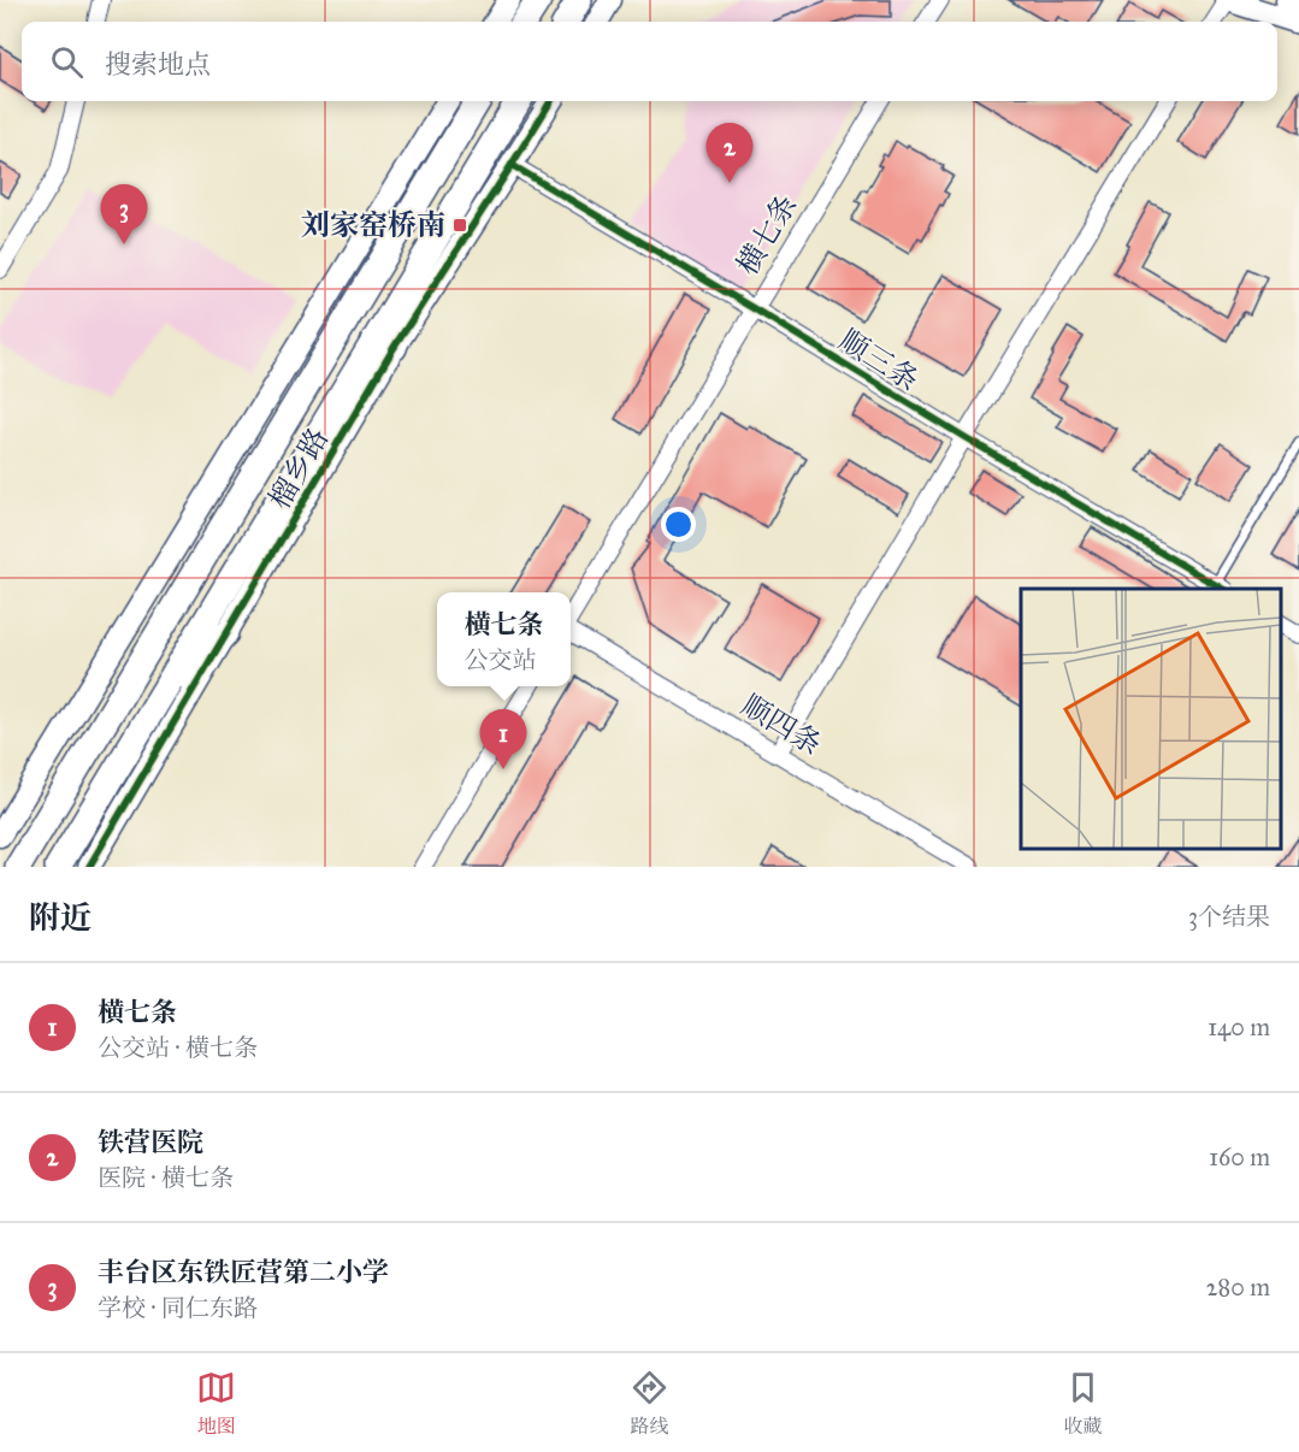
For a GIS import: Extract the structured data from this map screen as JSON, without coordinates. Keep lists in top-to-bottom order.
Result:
{
  "streets": {
    "main road": ["榴乡路"],
    "street": ["横七条", "顺三条", "顺四条"]
  },
  "crossings": [
    ["横七条", "顺三条"],
    ["顺三条", "榴乡路"]
  ],
  "places": {
    "transit": ["刘家窑桥南"]
  },
  "page": {
    "search": "搜索地点",
    "pins": ["2", "3", "1"],
    "popup": ["横七条", "公交站"],
    "heading": ["附近", "3个结果"],
    "list": [
      {
        "mark": "1",
        "name": "横七条",
        "note": "公交站 · 横七条",
        "value": "140 m"
      },
      {
        "mark": "2",
        "name": "铁营医院",
        "note": "医院 · 横七条",
        "value": "160 m"
      },
      {
        "mark": "3",
        "name": "丰台区东铁匠营第二小学",
        "note": "学校 · 同仁东路",
        "value": "280 m"
      }
    ],
    "nav": ["地图", "路线", "收藏"]
  }
}
